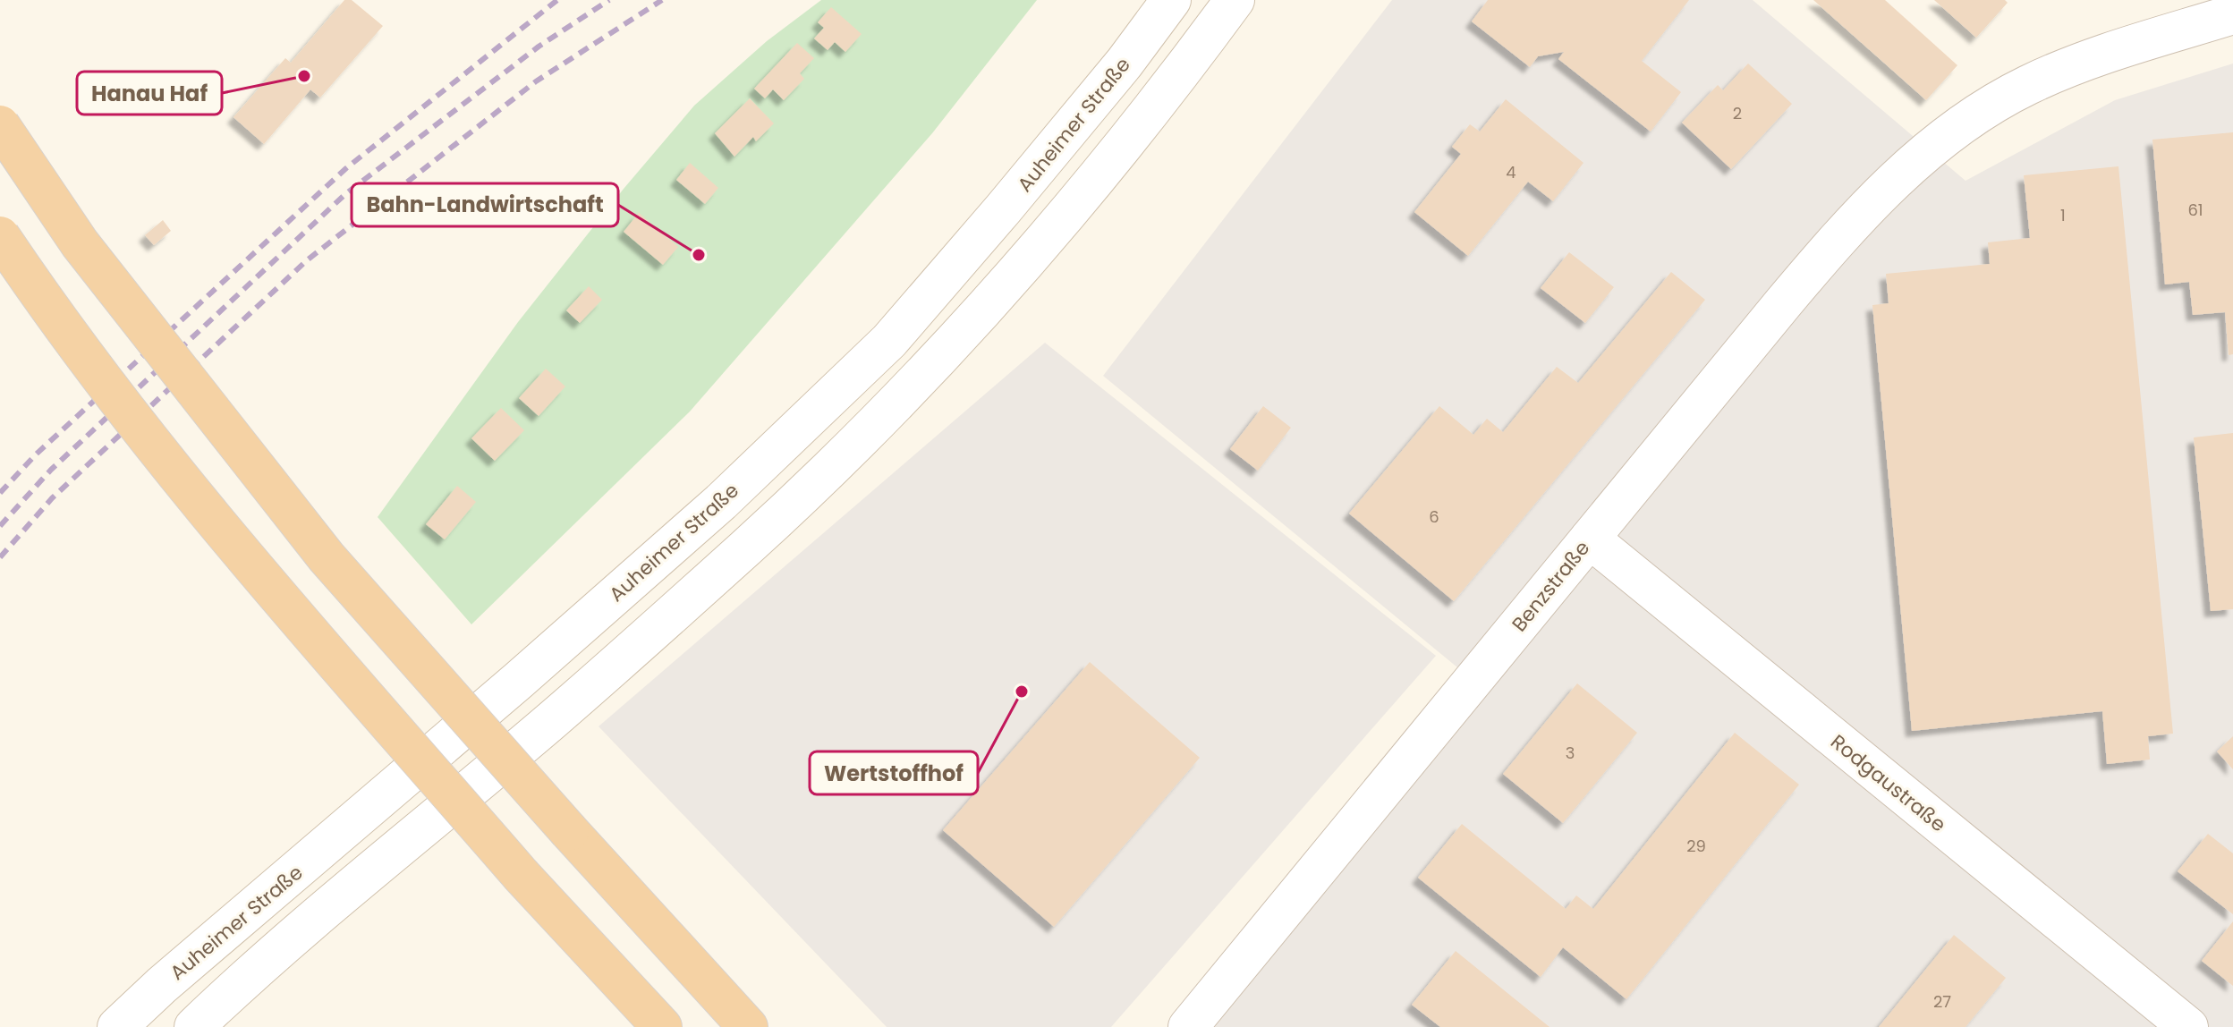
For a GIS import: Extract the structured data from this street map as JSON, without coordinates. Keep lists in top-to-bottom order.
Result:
{
  "streets": {
    "main road": ["Auheimer Straße", "Benzstraße", "Rodgaustraße"]
  },
  "crossings": [
    ["Benzstraße", "Rodgaustraße"]
  ],
  "places": ["Hanau Haf", "Bahn-Landwirtschaft", "Wertstoffhof"],
  "house_numbers": [
    "2",
    "4",
    "61",
    "1",
    "6",
    "3",
    "29",
    "27"
  ]
}
